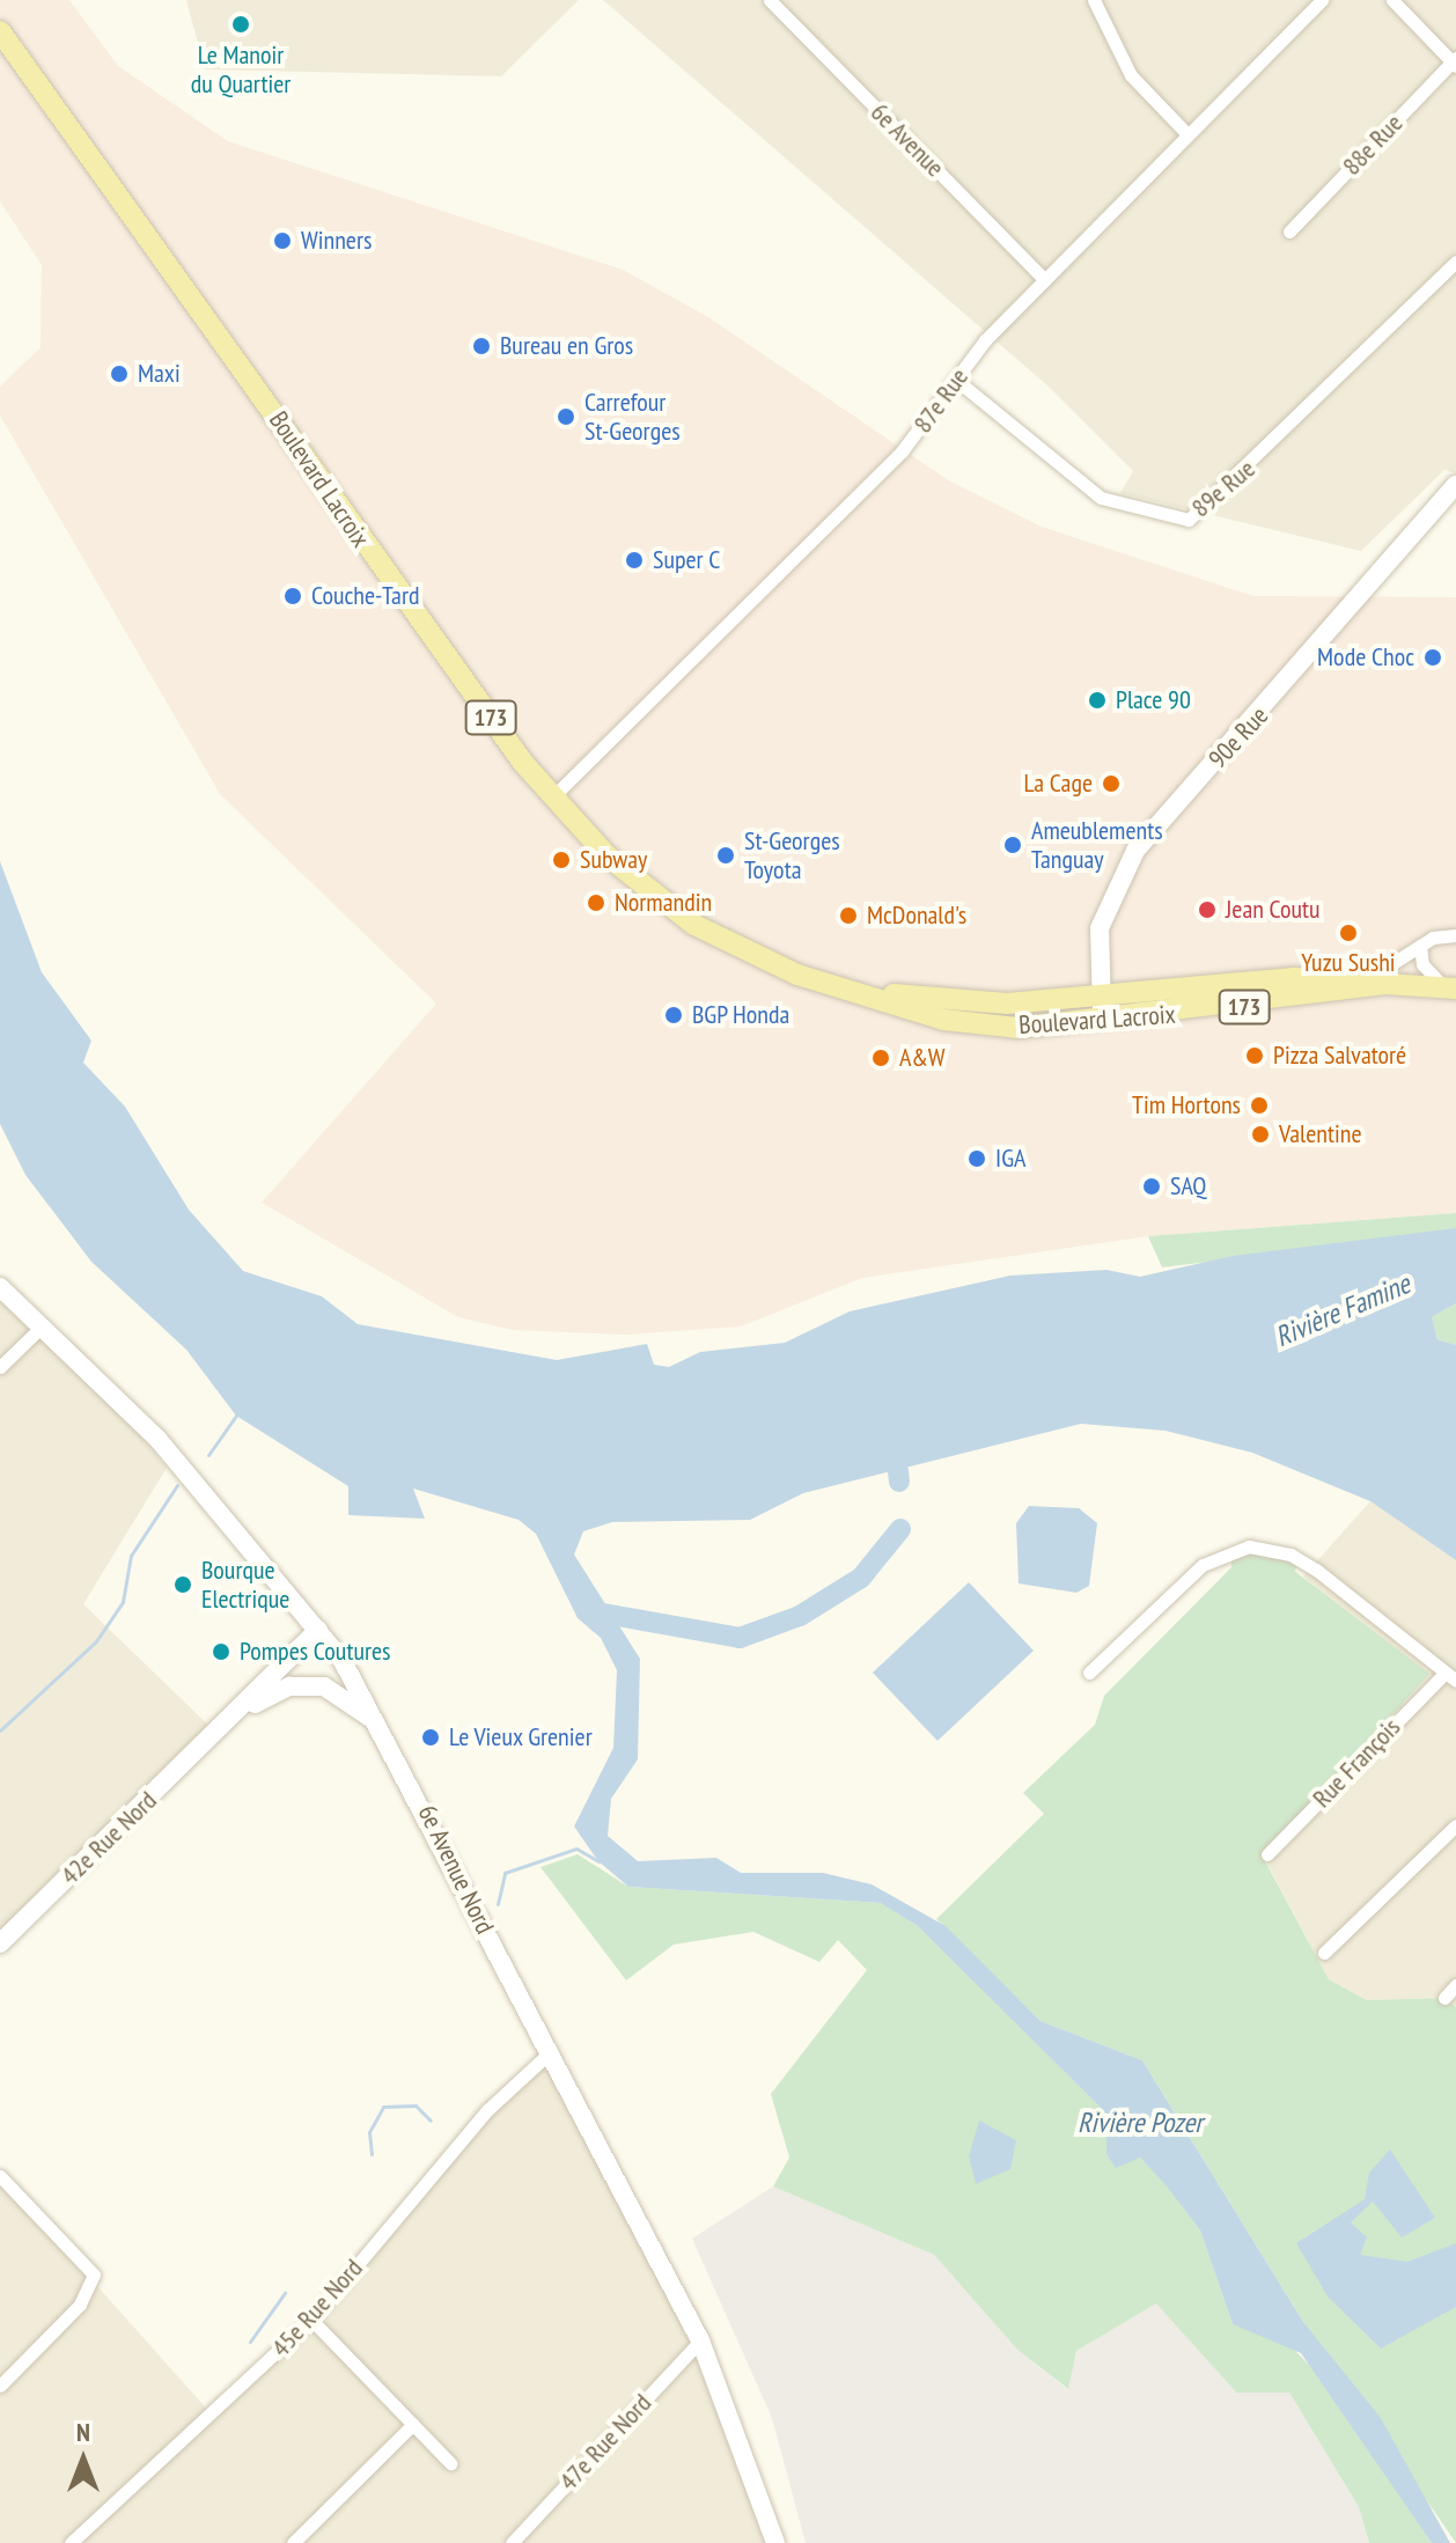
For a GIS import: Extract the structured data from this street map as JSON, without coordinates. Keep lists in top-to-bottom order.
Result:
{
  "streets": {
    "main road": [
      "Boulevard Lacroix",
      "173",
      "90e Rue",
      "42e Rue Nord",
      "6e Avenue Nord"
    ],
    "street": [
      "6e Avenue",
      "88e Rue",
      "87e Rue",
      "89e Rue",
      "Rue François",
      "45e Rue Nord",
      "47e Rue Nord"
    ]
  },
  "crossings": [
    ["6e Avenue", "87e Rue"],
    ["87e Rue", "Boulevard Lacroix"],
    ["87e Rue", "89e Rue"],
    ["Boulevard Lacroix", "90e Rue"],
    ["42e Rue Nord", "6e Avenue Nord"],
    ["6e Avenue Nord", "45e Rue Nord"],
    ["6e Avenue Nord", "47e Rue Nord"]
  ],
  "water": ["Rivière Famine", "Rivière Pozer"],
  "places": [
    "Le Manoir du Quartier",
    "Winners",
    "Bureau en Gros",
    "Maxi",
    "Carrefour St-Georges",
    "Super C",
    "Couche-Tard",
    "Mode Choc",
    "Place 90",
    "La Cage",
    "Ameublements Tanguay",
    "St-Georges Toyota",
    "Subway",
    "Normandin",
    "Jean Coutu",
    "McDonald's",
    "Yuzu Sushi",
    "BGP Honda",
    "Pizza Salvatoré",
    "A&W",
    "Tim Hortons",
    "Valentine",
    "IGA",
    "SAQ",
    "Bourque Electrique",
    "Pompes Coutures",
    "Le Vieux Grenier"
  ],
  "north": "top"
}
